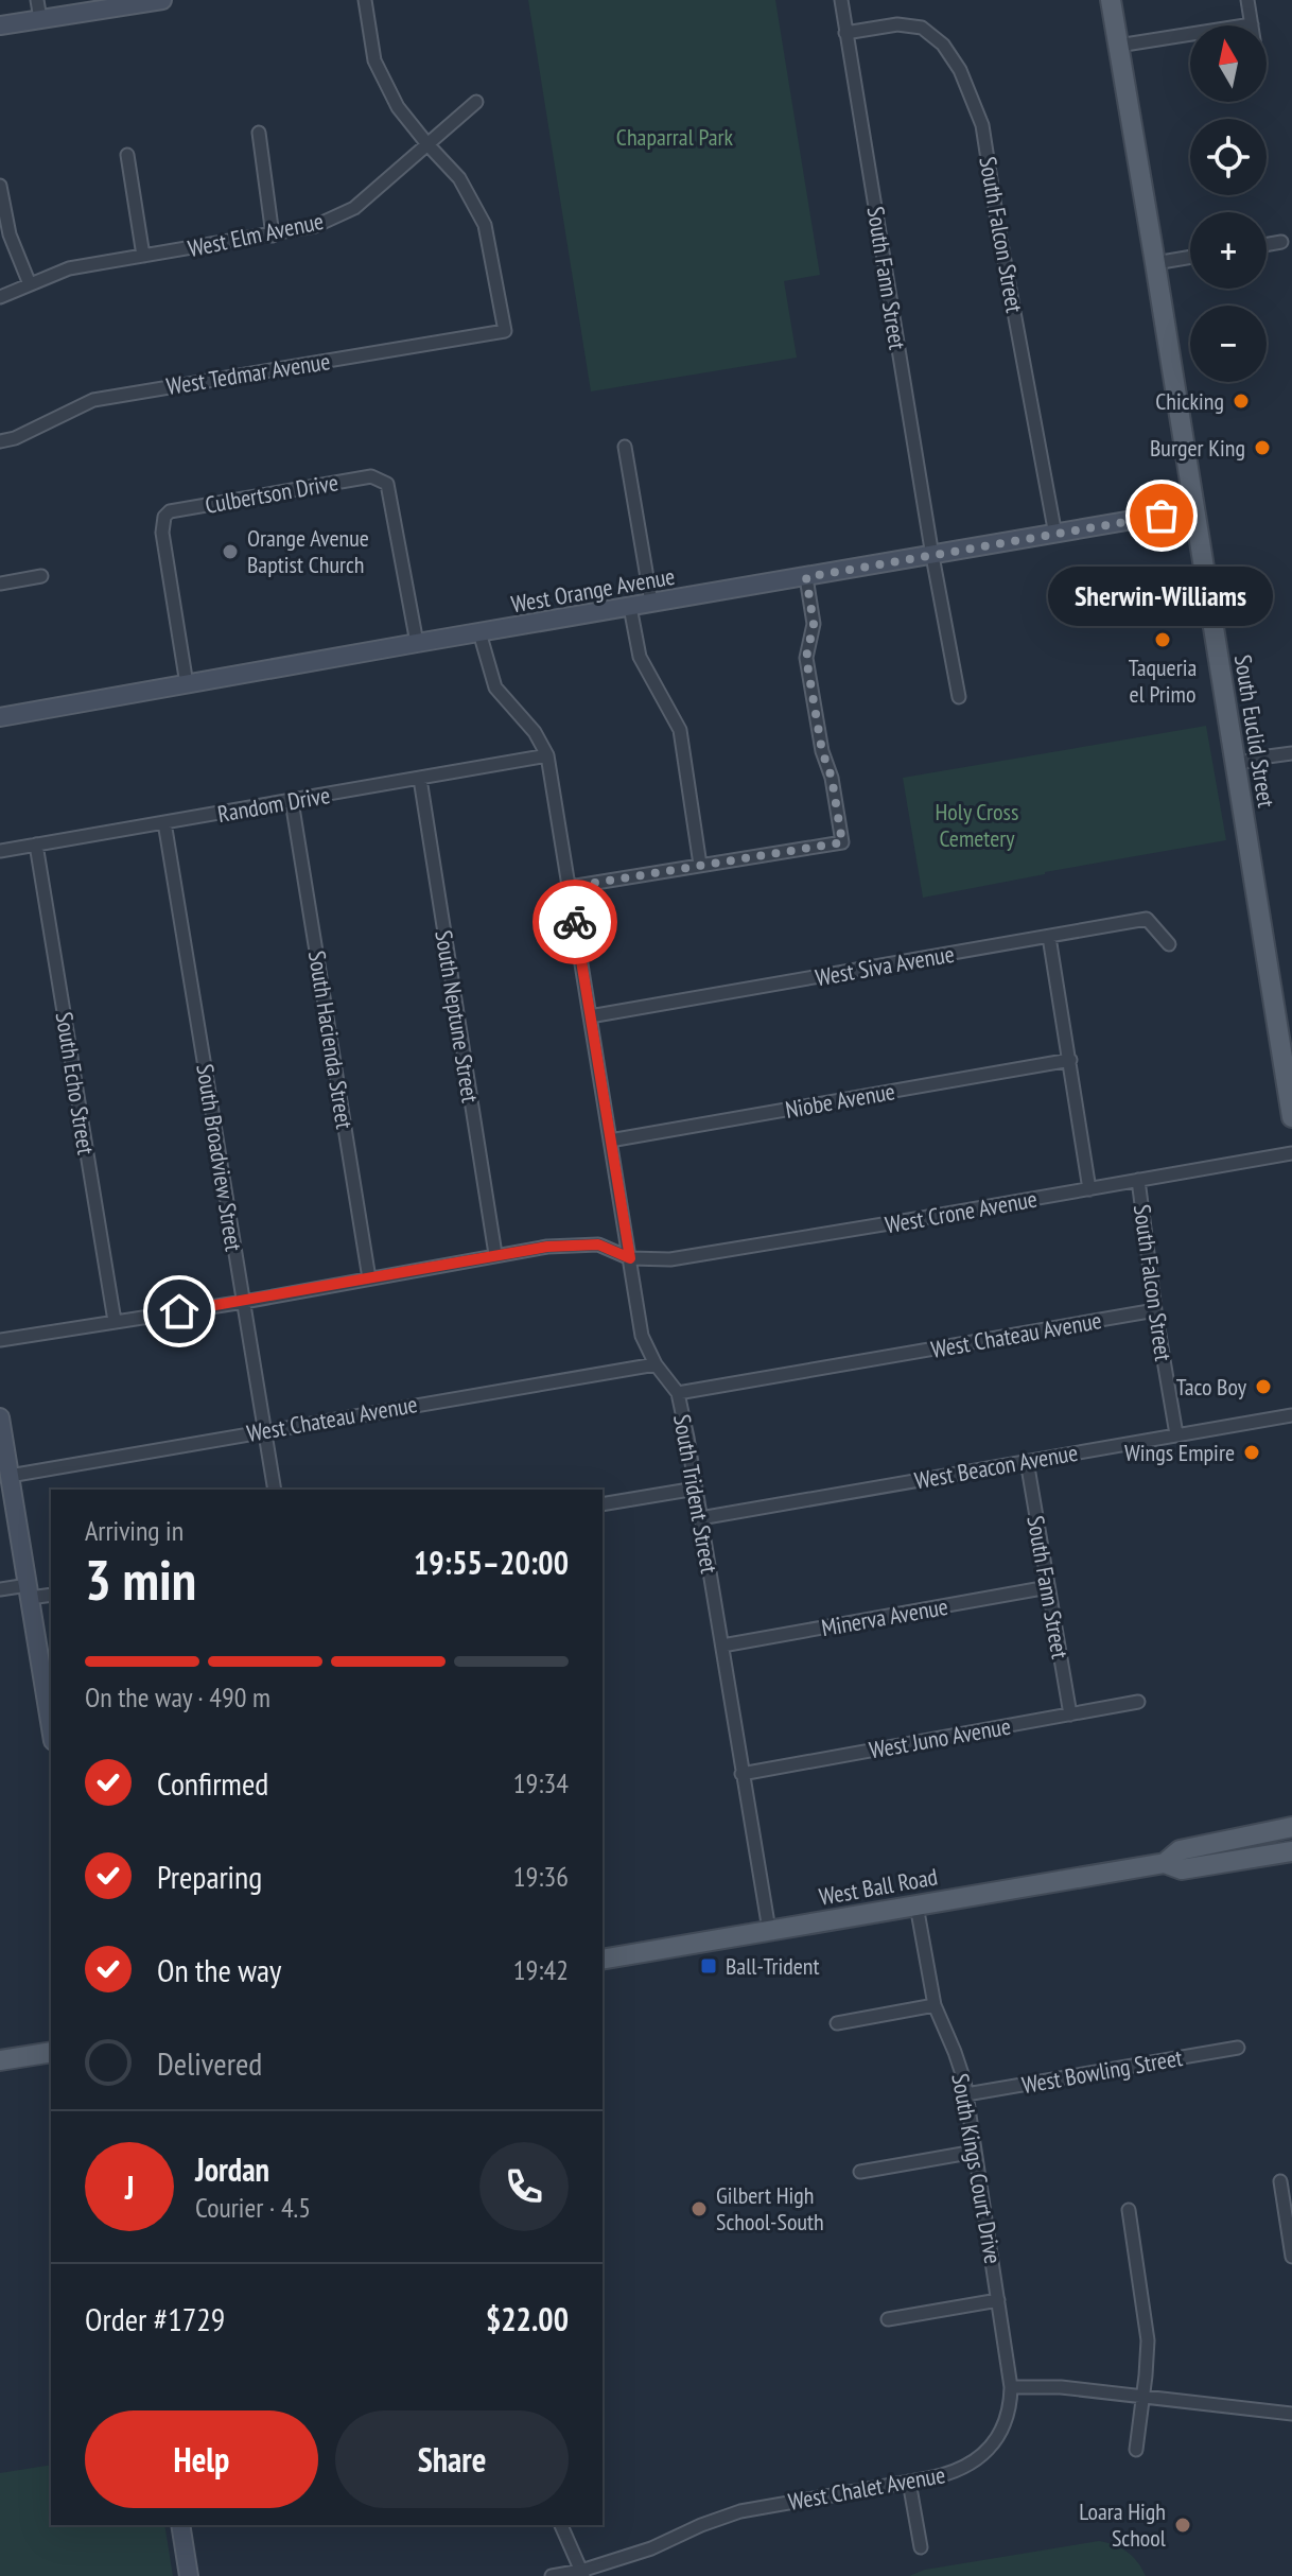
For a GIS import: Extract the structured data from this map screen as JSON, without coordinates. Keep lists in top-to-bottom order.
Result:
{
  "streets": {
    "main road": ["South Euclid Street", "West Ball Road"],
    "street": [
      "West Elm Avenue",
      "South Falcon Street",
      "South Fann Street",
      "West Tedmar Avenue",
      "Culbertson Drive",
      "West Orange Avenue",
      "Random Drive",
      "West Siva Avenue",
      "South Neptune Street",
      "South Hacienda Street",
      "South Echo Street",
      "Niobe Avenue",
      "South Broadview Street",
      "West Crone Avenue",
      "West Chateau Avenue",
      "West Beacon Avenue",
      "South Trident Street",
      "Minerva Avenue",
      "West Juno Avenue",
      "West Bowling Street",
      "South Kings Court Drive",
      "West Chalet Avenue"
    ]
  },
  "crossings": [
    ["West Elm Avenue", "West Tedmar Avenue"],
    ["South Falcon Street", "South Fann Street"],
    ["South Falcon Street", "West Orange Avenue"],
    ["South Falcon Street", "West Crone Avenue"],
    ["South Falcon Street", "West Chateau Avenue"],
    ["South Falcon Street", "West Beacon Avenue"],
    ["South Fann Street", "West Orange Avenue"],
    ["South Fann Street", "West Beacon Avenue"],
    ["South Fann Street", "Minerva Avenue"],
    ["South Fann Street", "West Juno Avenue"],
    ["Culbertson Drive", "West Orange Avenue"],
    ["West Orange Avenue", "South Euclid Street"],
    ["West Orange Avenue", "South Trident Street"],
    ["Random Drive", "South Neptune Street"],
    ["Random Drive", "South Hacienda Street"],
    ["Random Drive", "South Echo Street"],
    ["Random Drive", "South Broadview Street"],
    ["Random Drive", "South Trident Street"],
    ["West Siva Avenue", "South Trident Street"],
    ["South Neptune Street", "West Crone Avenue"],
    ["South Hacienda Street", "West Crone Avenue"],
    ["South Echo Street", "West Crone Avenue"],
    ["Niobe Avenue", "South Trident Street"],
    ["South Broadview Street", "West Crone Avenue"],
    ["South Broadview Street", "West Chateau Avenue"],
    ["West Crone Avenue", "South Trident Street"],
    ["West Chateau Avenue", "South Trident Street"],
    ["West Beacon Avenue", "South Trident Street"],
    ["South Trident Street", "Minerva Avenue"],
    ["South Trident Street", "West Juno Avenue"],
    ["South Trident Street", "West Ball Road"],
    ["West Ball Road", "South Kings Court Drive"],
    ["West Bowling Street", "South Kings Court Drive"],
    ["South Kings Court Drive", "West Chalet Avenue"]
  ],
  "parks": ["Chaparral Park", "Holy Cross Cemetery"],
  "places": {
    "other": [
      "Chicking",
      "Burger King",
      "Sherwin-Williams",
      "Orange Avenue Baptist Church",
      "Taqueria el Primo",
      "Taco Boy",
      "Wings Empire",
      "Gilbert High School-South",
      "Loara High School"
    ],
    "transit": ["Ball-Trident"]
  },
  "north": "top",
  "page": {
    "map_buttons": ["+", "−"],
    "bubble": "Sherwin-Williams",
    "heading": ["3 min", "Arriving in", "19:55–20:00"],
    "panel": [
      "Jordan",
      "Courier · 4.5",
      "Order #1729",
      "$22.00"
    ],
    "bar": "On the way · 490 m",
    "list": [
      ["Confirmed", "19:34"],
      ["Preparing", "19:36"],
      ["On the way", "19:42"],
      "Delivered"
    ],
    "round": "J",
    "buttons": ["Help", "Share"]
  }
}
